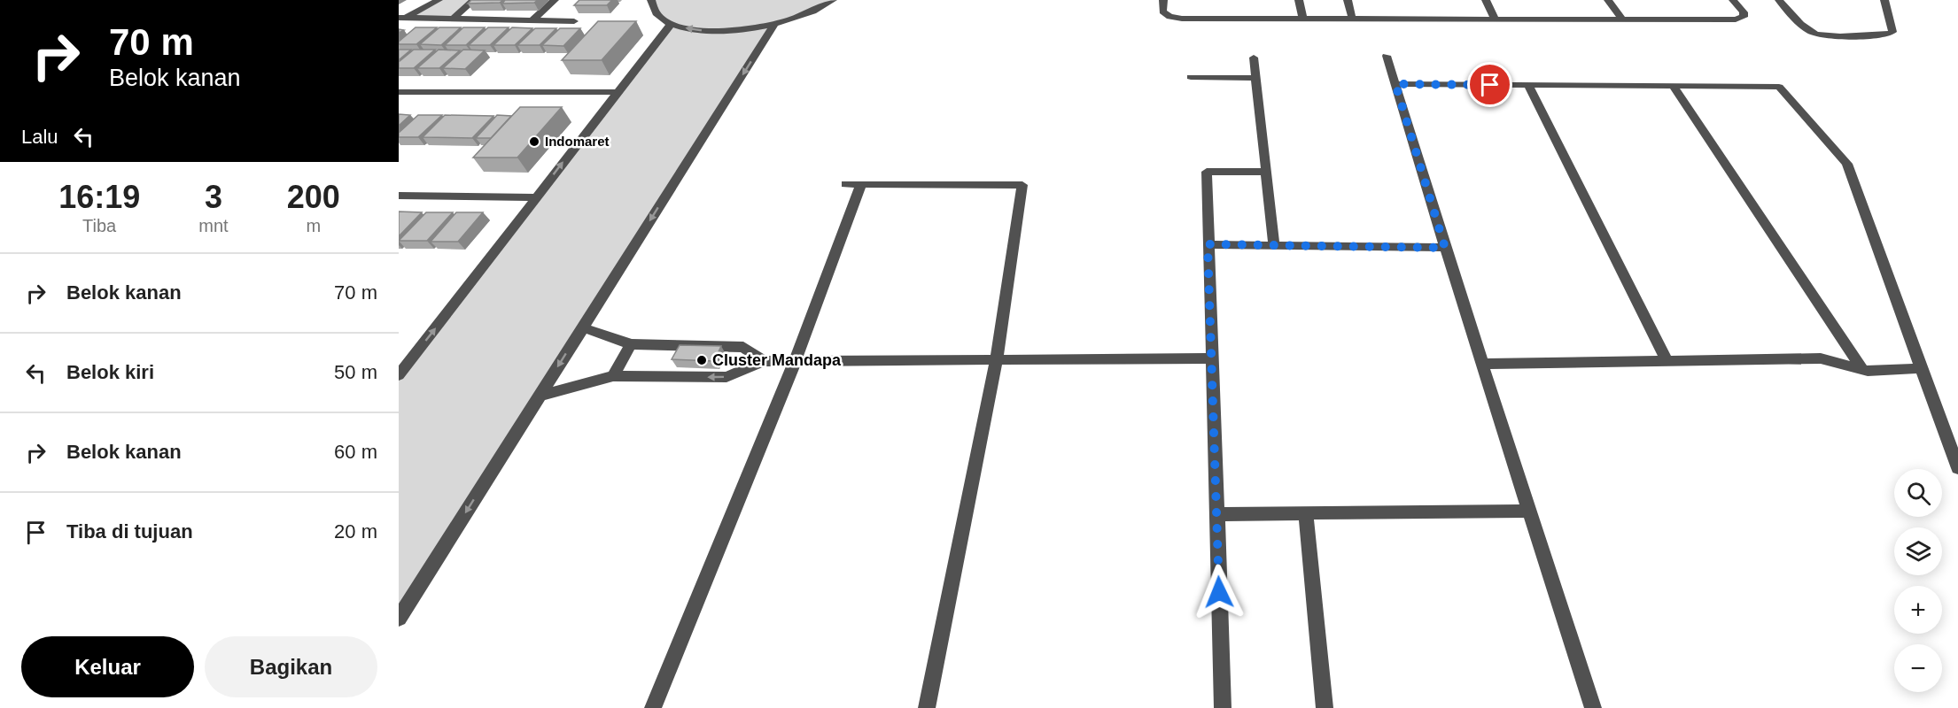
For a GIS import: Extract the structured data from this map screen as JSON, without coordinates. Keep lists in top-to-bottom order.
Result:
{
  "places": ["Indomaret", "Cluster Mandapa"],
  "page": {
    "turn": ["70 m", "Belok kanan"],
    "then": "Lalu",
    "eta": [
      "16:19",
      "Tiba",
      "3",
      "mnt",
      "200",
      "m"
    ],
    "list": [
      {
        "name": "Belok kanan",
        "value": "70 m"
      },
      {
        "name": "Belok kiri",
        "value": "50 m"
      },
      {
        "name": "Belok kanan",
        "value": "60 m"
      },
      {
        "name": "Tiba di tujuan",
        "value": "20 m"
      }
    ],
    "map_buttons": ["+", "−"],
    "buttons": ["Keluar", "Bagikan"]
  }
}
